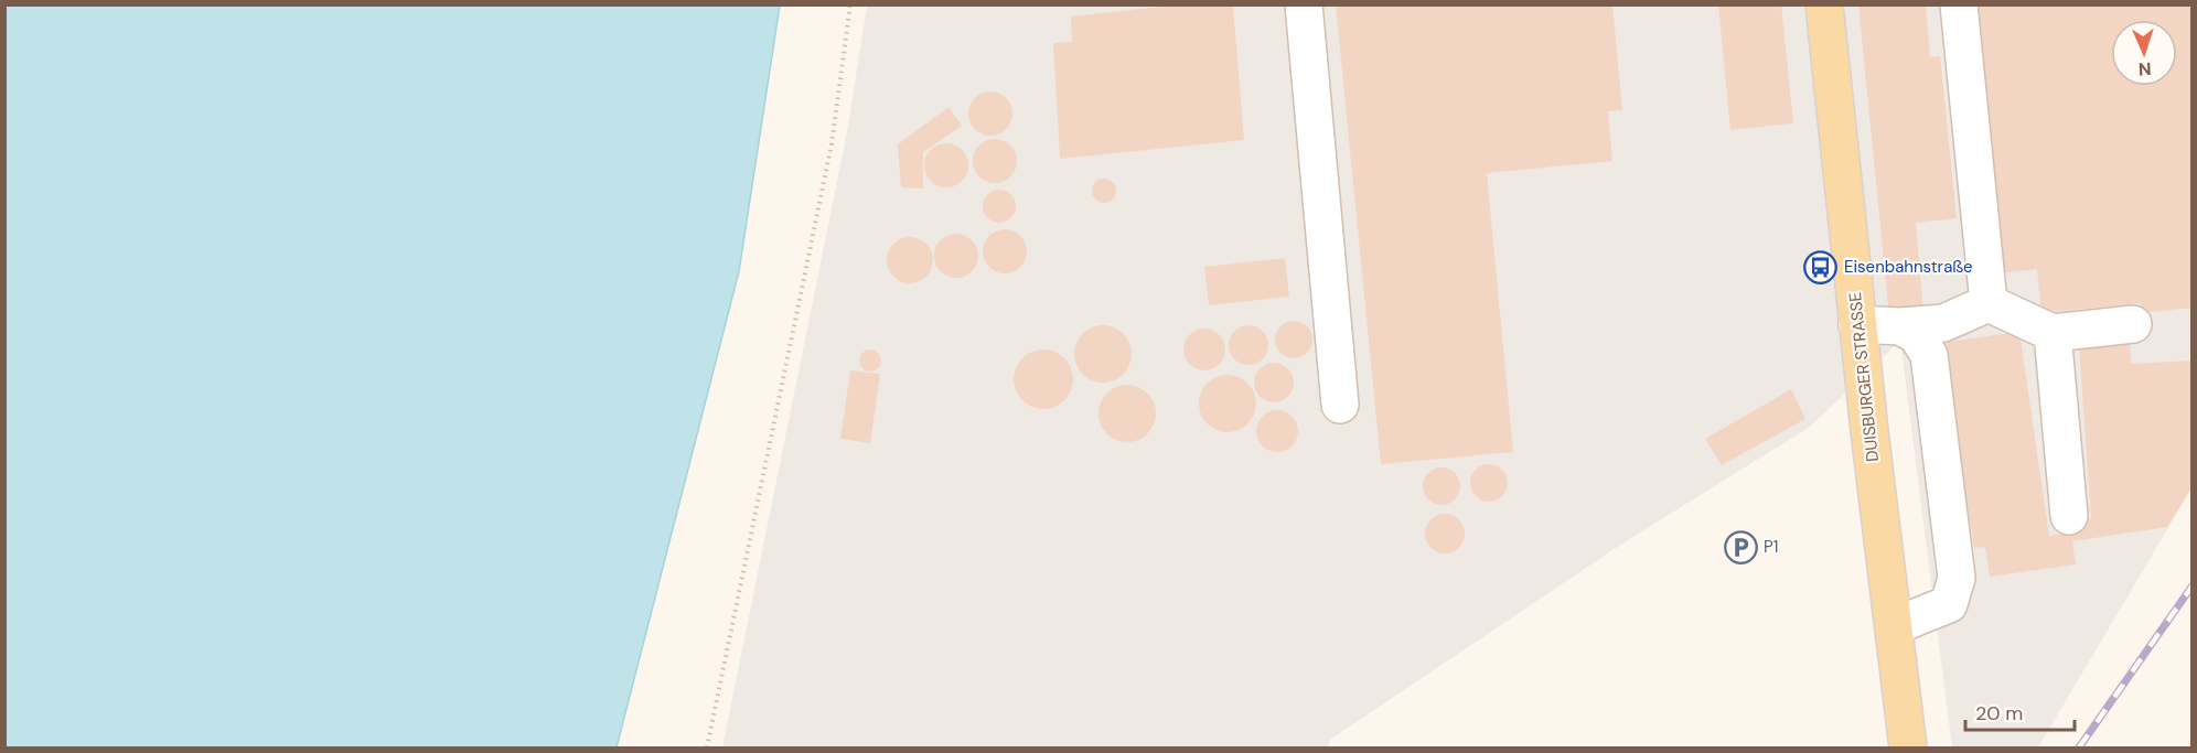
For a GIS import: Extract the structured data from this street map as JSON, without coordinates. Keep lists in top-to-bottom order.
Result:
{
  "streets": {
    "main road": ["DUISBURGER STRASSE"]
  },
  "places": {
    "bus stop": ["Eisenbahnstraße"],
    "parking": ["P1"]
  },
  "scale_bar": "20 m",
  "north": "bottom"
}
